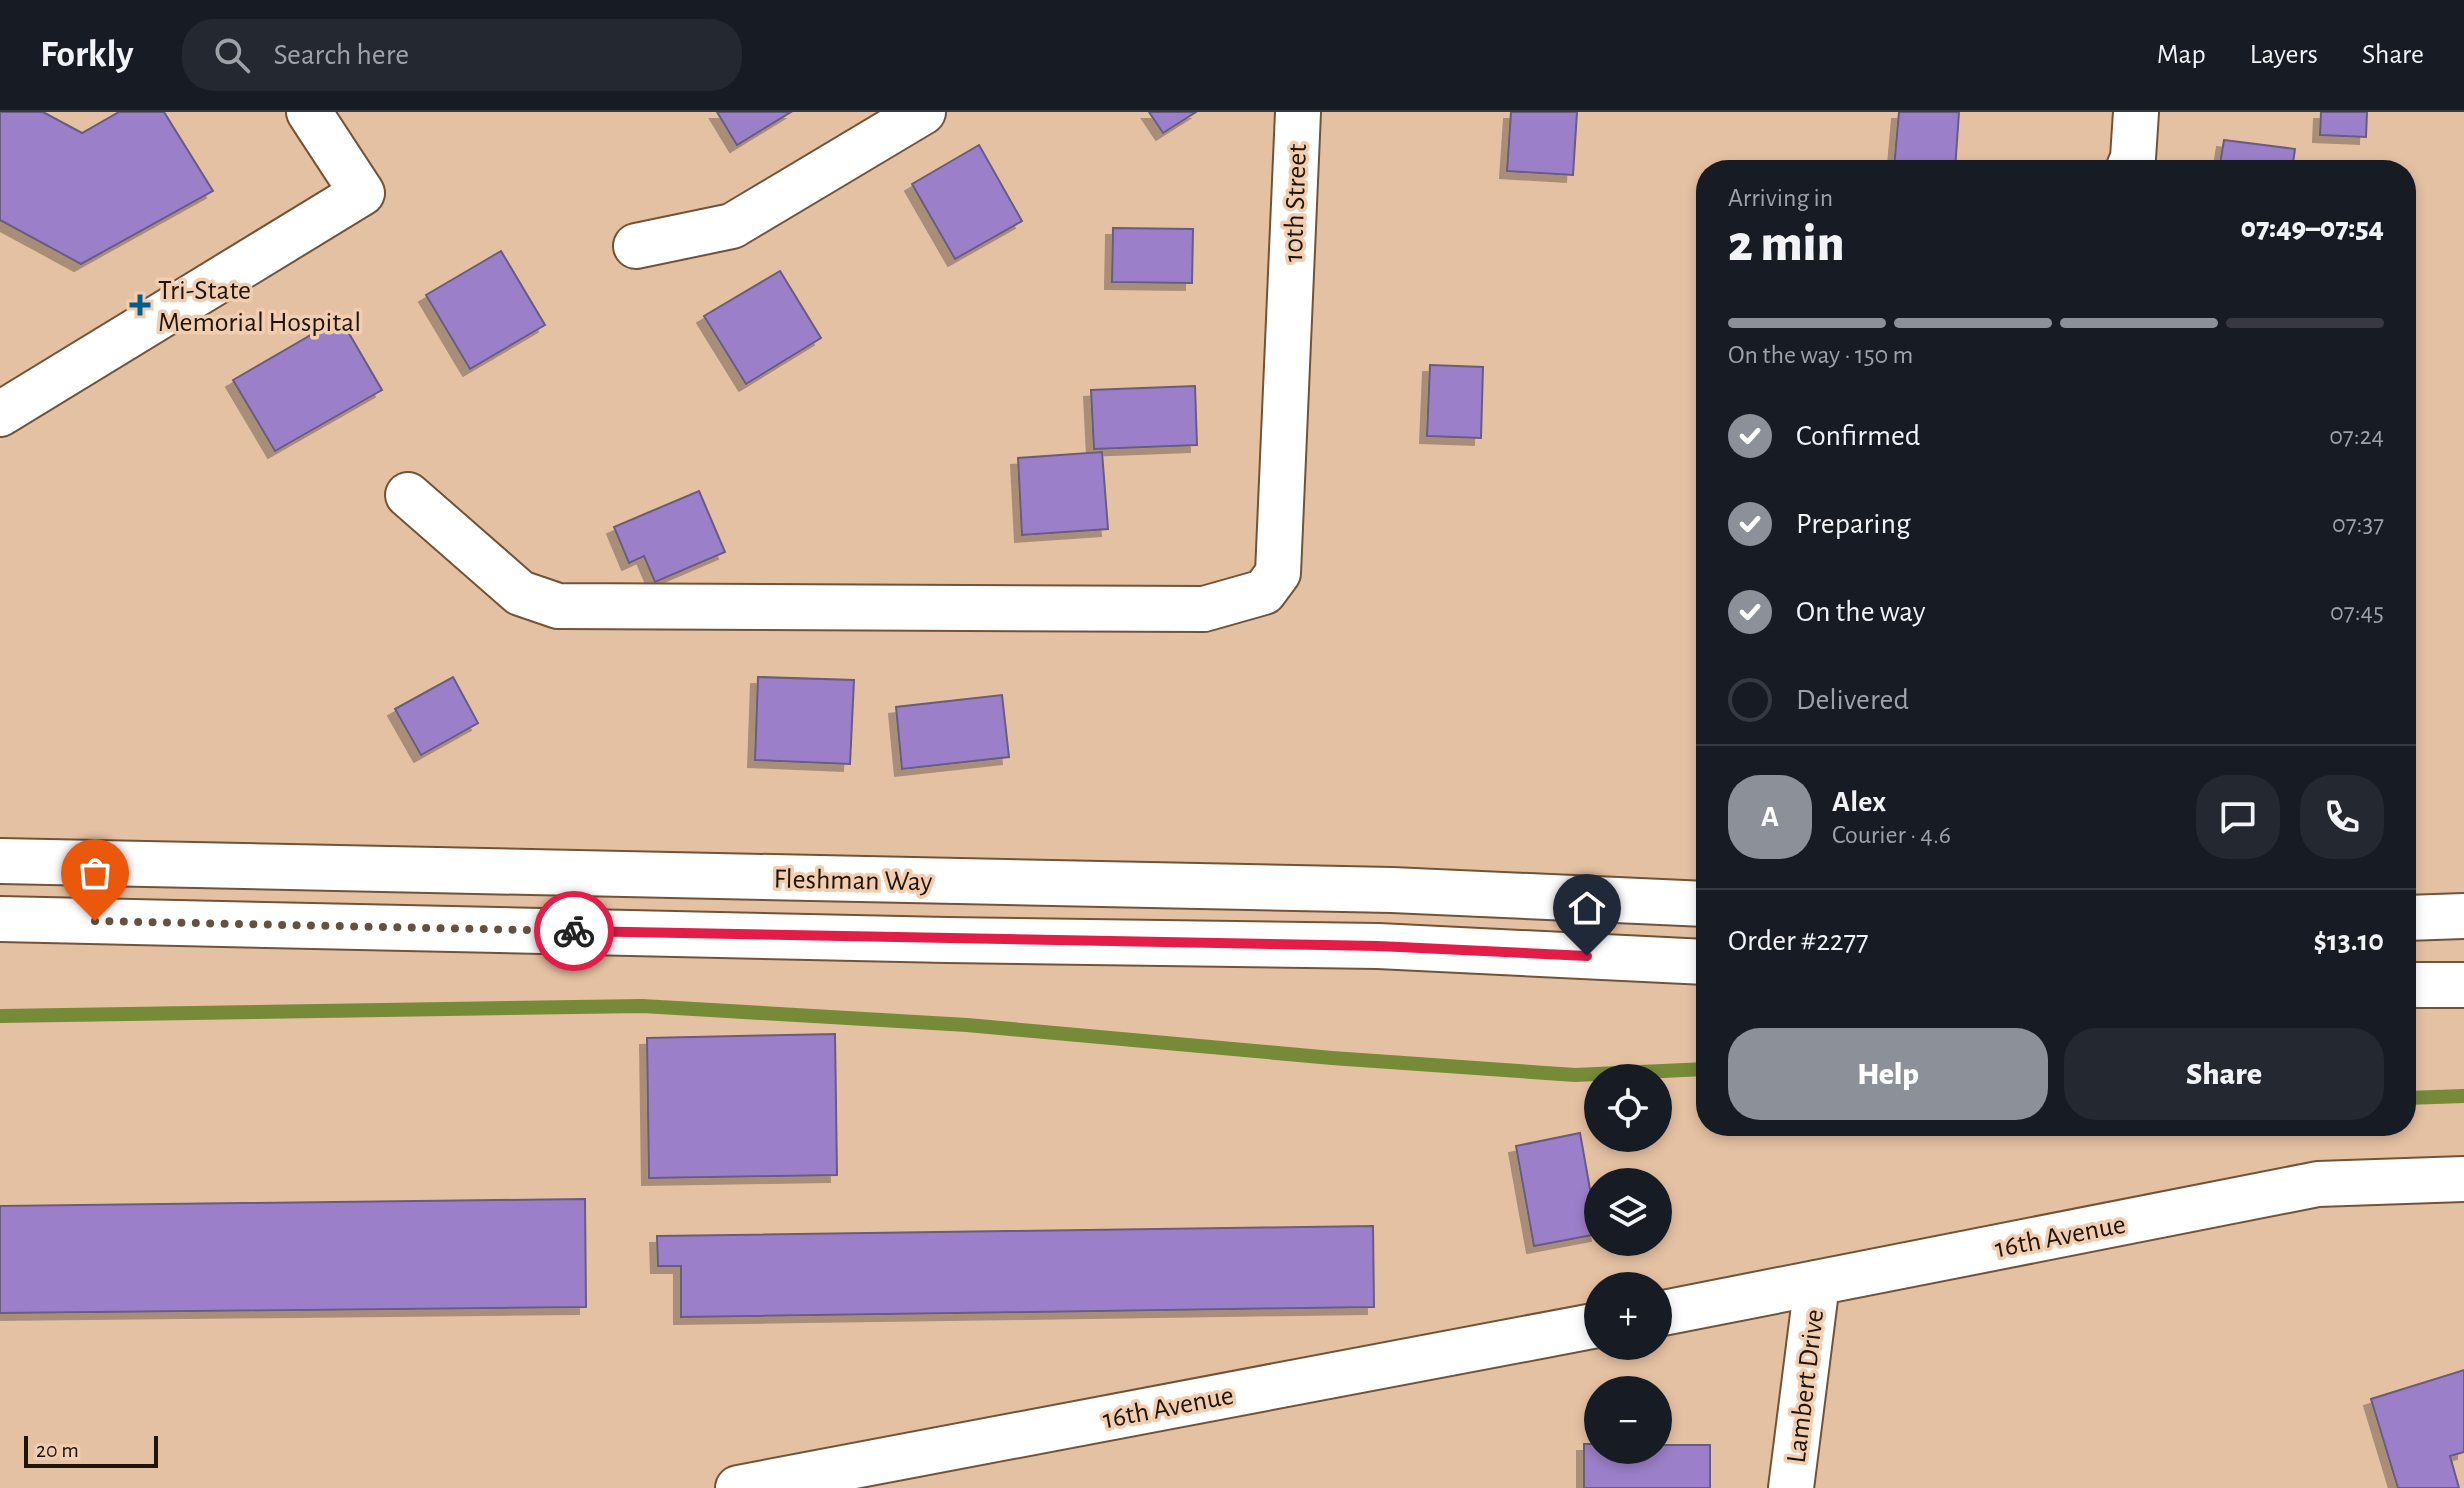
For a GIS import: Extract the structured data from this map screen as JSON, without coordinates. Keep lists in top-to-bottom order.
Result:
{
  "streets": {
    "main road": [
      "10th Street",
      "Fleshman Way",
      "16th Avenue",
      "Lambert Drive"
    ]
  },
  "crossings": [
    ["16th Avenue", "Lambert Drive"]
  ],
  "places": {
    "health": ["Tri-State Memorial Hospital"]
  },
  "scale_bar": "20 m",
  "page": {
    "header": "Forkly",
    "search": "Search here",
    "nav": ["Map", "Layers", "Share"],
    "heading": ["2 min", "Arriving in", "07:49–07:54"],
    "panel": [
      "Alex",
      "Courier · 4.6",
      "Order #2277",
      "$13.10"
    ],
    "bar": "On the way · 150 m",
    "list": [
      ["Confirmed", "07:24"],
      ["Preparing", "07:37"],
      ["On the way", "07:45"],
      "Delivered"
    ],
    "round": "A",
    "buttons": ["Help", "Share"],
    "map_buttons": ["+", "−"],
    "scale": "20 m"
  }
}
